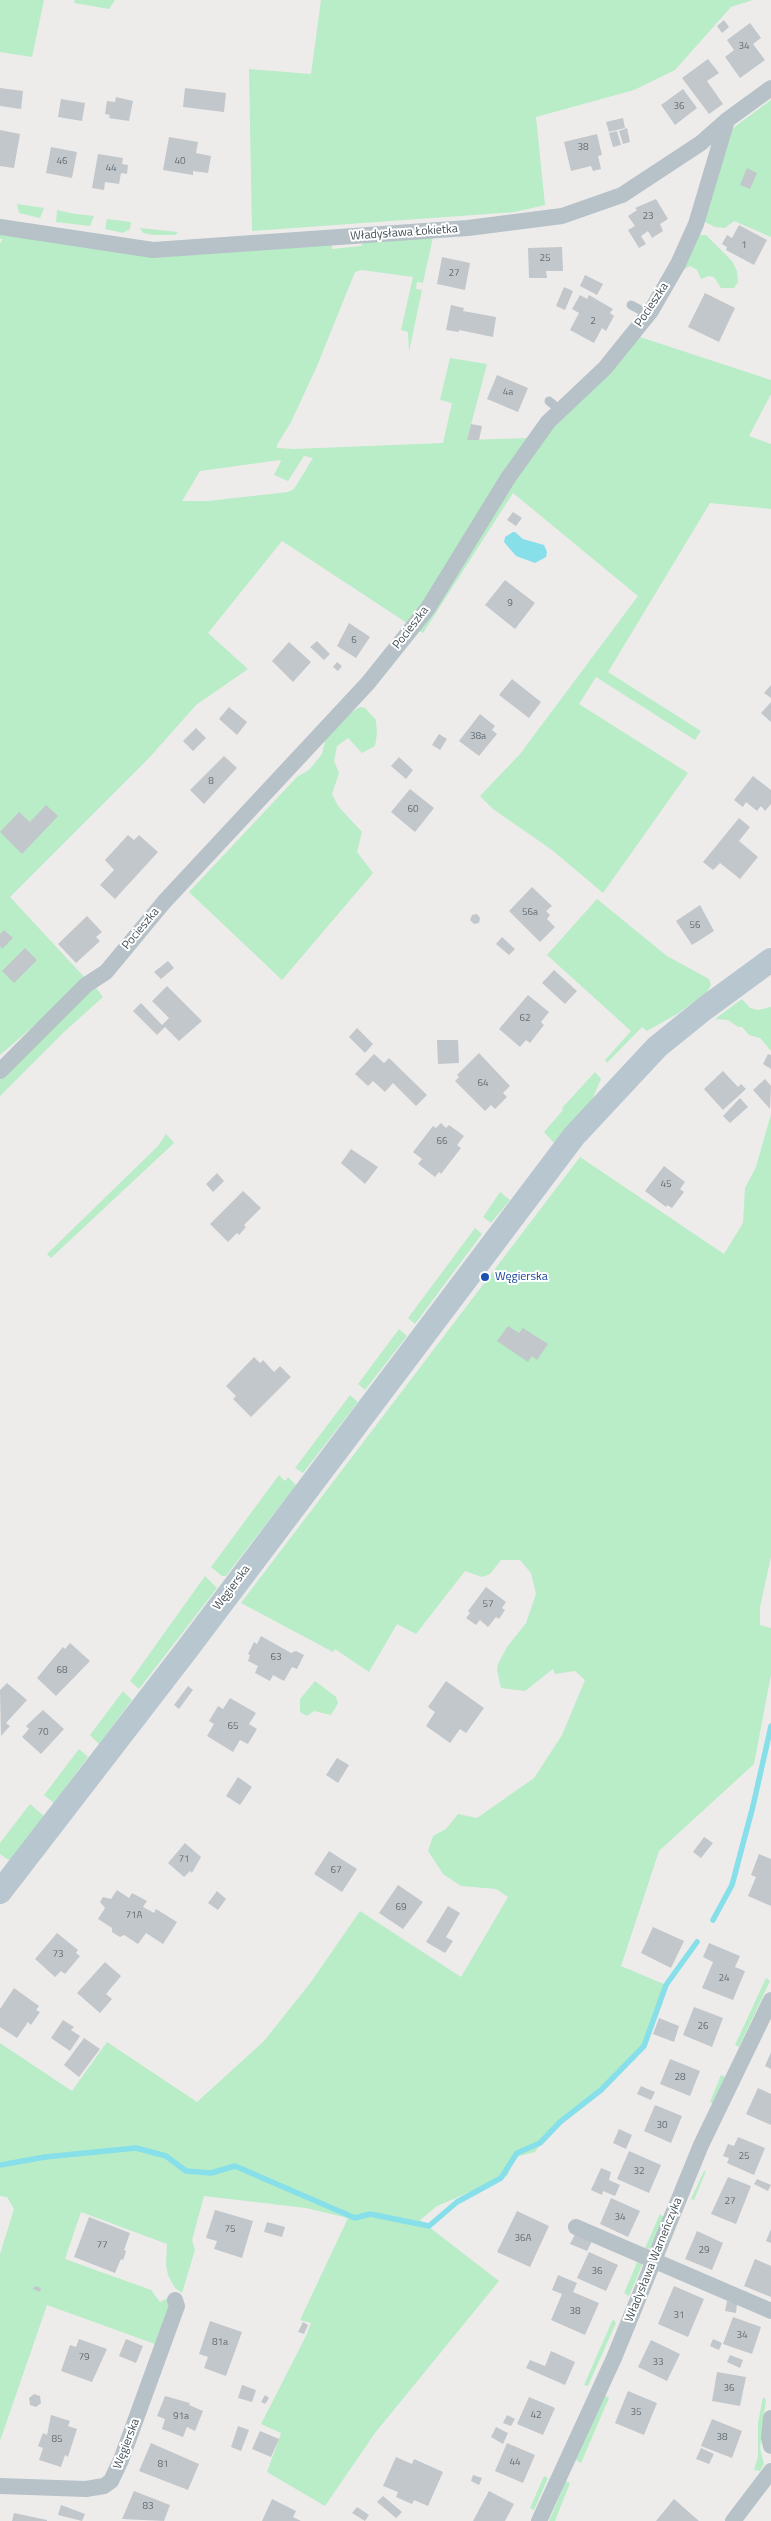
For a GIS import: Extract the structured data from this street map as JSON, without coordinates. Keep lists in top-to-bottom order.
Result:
{
  "streets": {
    "main road": ["Węgierska"],
    "street": ["Władysława Łokietka", "Pocieszka", "Władysława Warneńczyka"]
  },
  "crossings": [
    ["Władysława Łokietka", "Pocieszka"]
  ],
  "places": ["Węgierska"],
  "house_numbers": [
    "34",
    "36",
    "38",
    "46",
    "40",
    "44",
    "23",
    "1",
    "25",
    "27",
    "2",
    "4a",
    "9",
    "6",
    "38a",
    "8",
    "60",
    "56a",
    "56",
    "62",
    "64",
    "66",
    "45",
    "57",
    "63",
    "68",
    "65",
    "70",
    "71",
    "67",
    "69",
    "71A",
    "73",
    "24",
    "26",
    "28",
    "30",
    "25",
    "32",
    "27",
    "34",
    "75",
    "36A",
    "77",
    "29",
    "36",
    "38",
    "31",
    "34",
    "81a",
    "79",
    "33",
    "36",
    "35",
    "42",
    "91a",
    "38",
    "85",
    "44",
    "81",
    "83"
  ]
}
